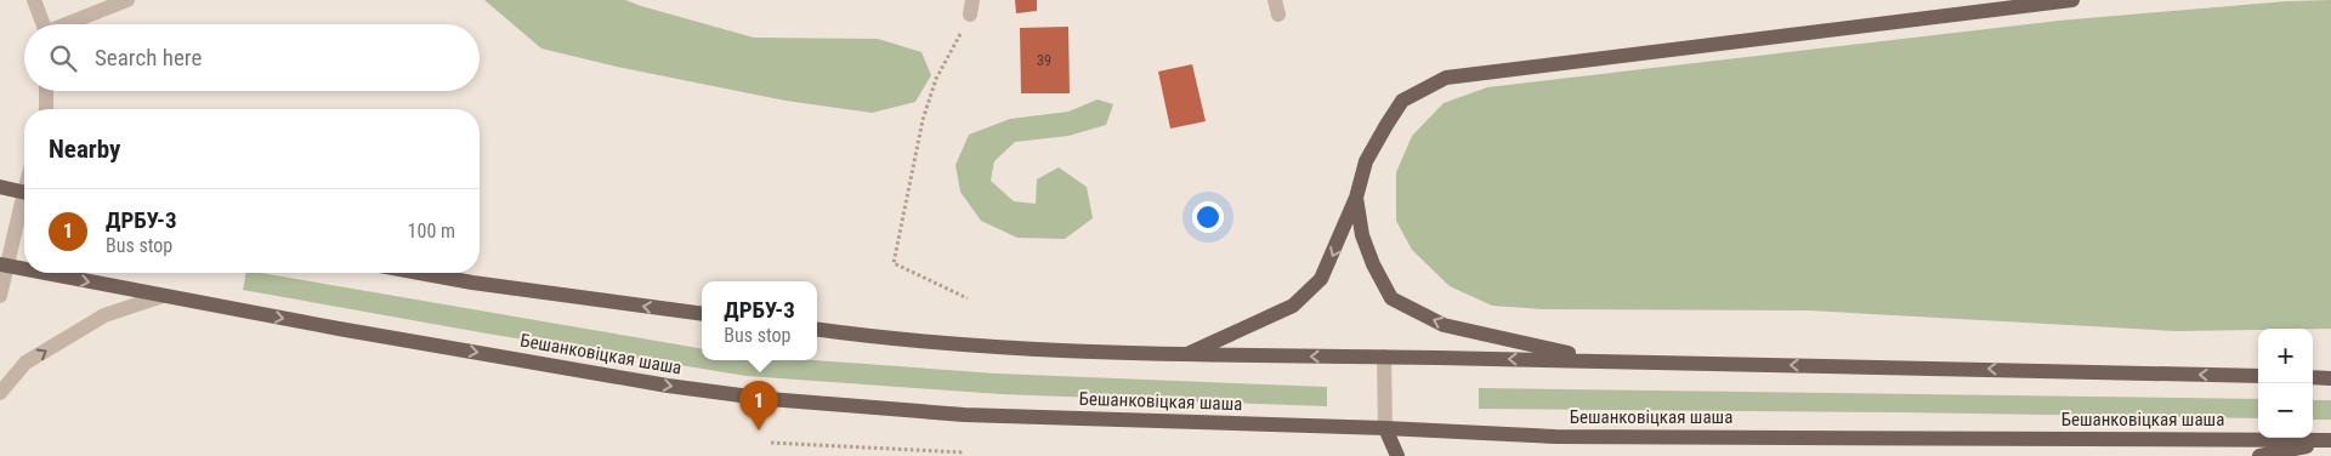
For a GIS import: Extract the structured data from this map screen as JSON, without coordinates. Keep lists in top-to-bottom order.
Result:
{
  "streets": {
    "main road": ["Бешанковіцкая шаша"]
  },
  "house_numbers": ["39"],
  "page": {
    "search": "Search here",
    "heading": "Nearby",
    "list": [
      {
        "mark": "1",
        "name": "ДРБУ-3",
        "note": "Bus stop",
        "value": "100 m"
      }
    ],
    "popup": ["ДРБУ-3", "Bus stop"],
    "map_buttons": ["+", "−"],
    "pins": "1"
  }
}
